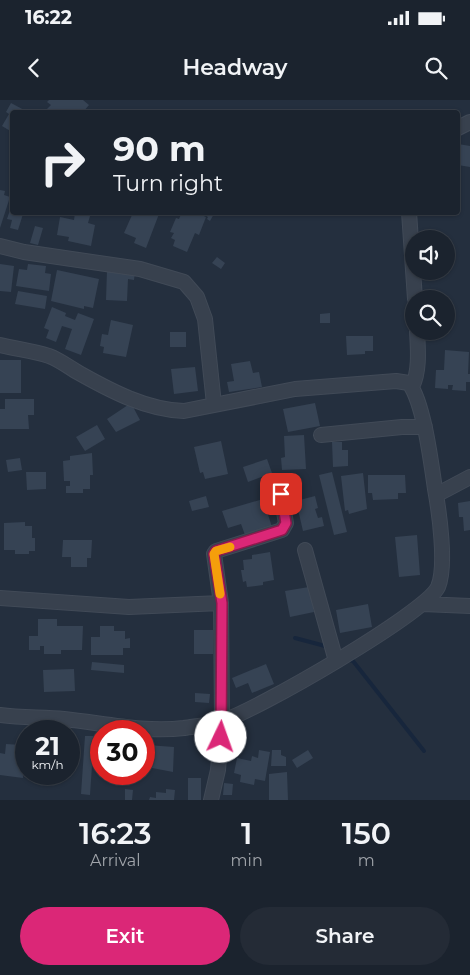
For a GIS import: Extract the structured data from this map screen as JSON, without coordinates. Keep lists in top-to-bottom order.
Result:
{
  "page": {
    "status": "16:22",
    "header": "Headway",
    "turn": ["90 m", "Turn right"],
    "speed": "21 km/h",
    "limit": "30",
    "eta": [
      "16:23",
      "Arrival",
      "1",
      "min",
      "150",
      "m"
    ],
    "buttons": ["Exit", "Share"]
  }
}
